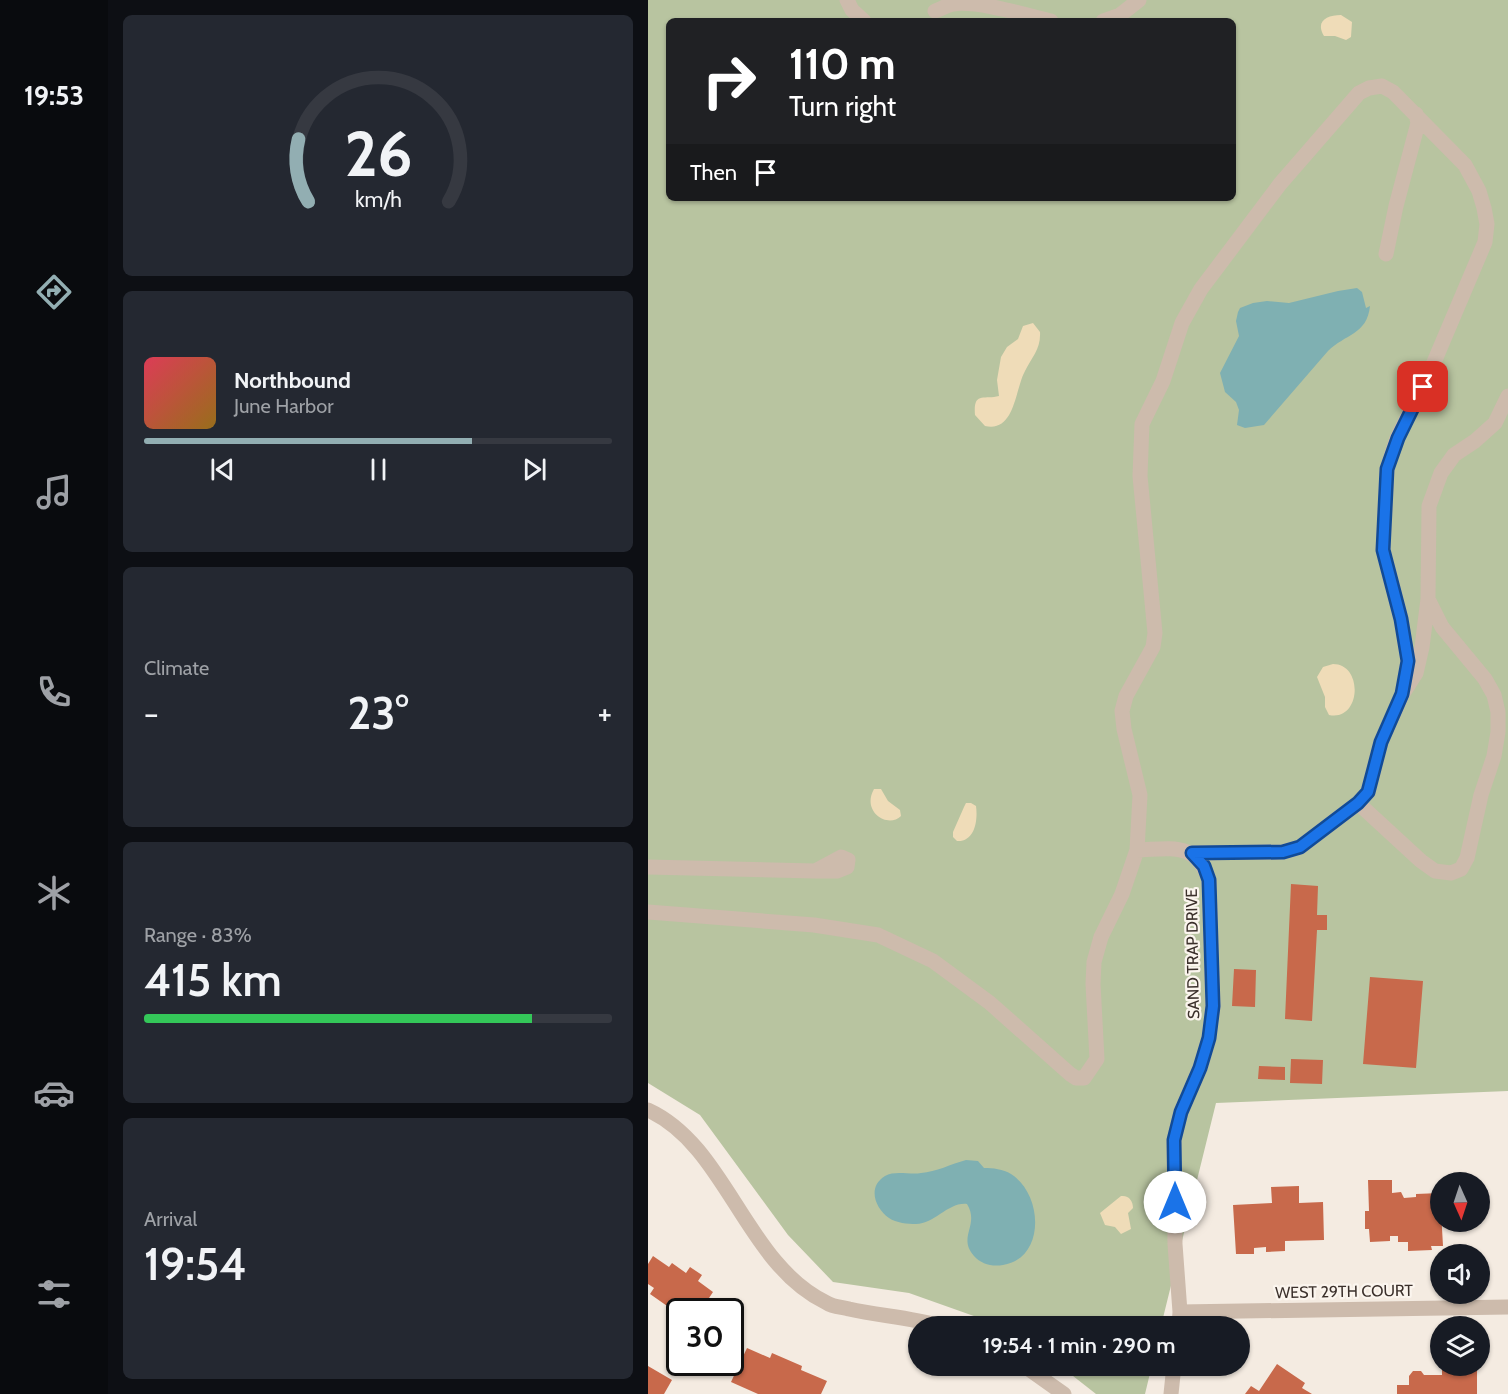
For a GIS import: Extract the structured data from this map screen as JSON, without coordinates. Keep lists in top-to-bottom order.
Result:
{
  "streets": {
    "street": ["SAND TRAP DRIVE", "WEST 29TH COURT"]
  },
  "north": "bottom",
  "page": {
    "tabs": "19:53",
    "turn": ["110 m", "Turn right"],
    "then": "Then",
    "song": ["Northbound", "June Harbor"],
    "tile": [
      "Climate",
      ["Range · 83%", "415 km"],
      ["Arrival", "19:54"]
    ],
    "heat": ["−", "23°", "+"],
    "limit": "30",
    "trip": "19:54 · 1 min · 290 m",
    "gauge": ["26", "km/h"]
  }
}
